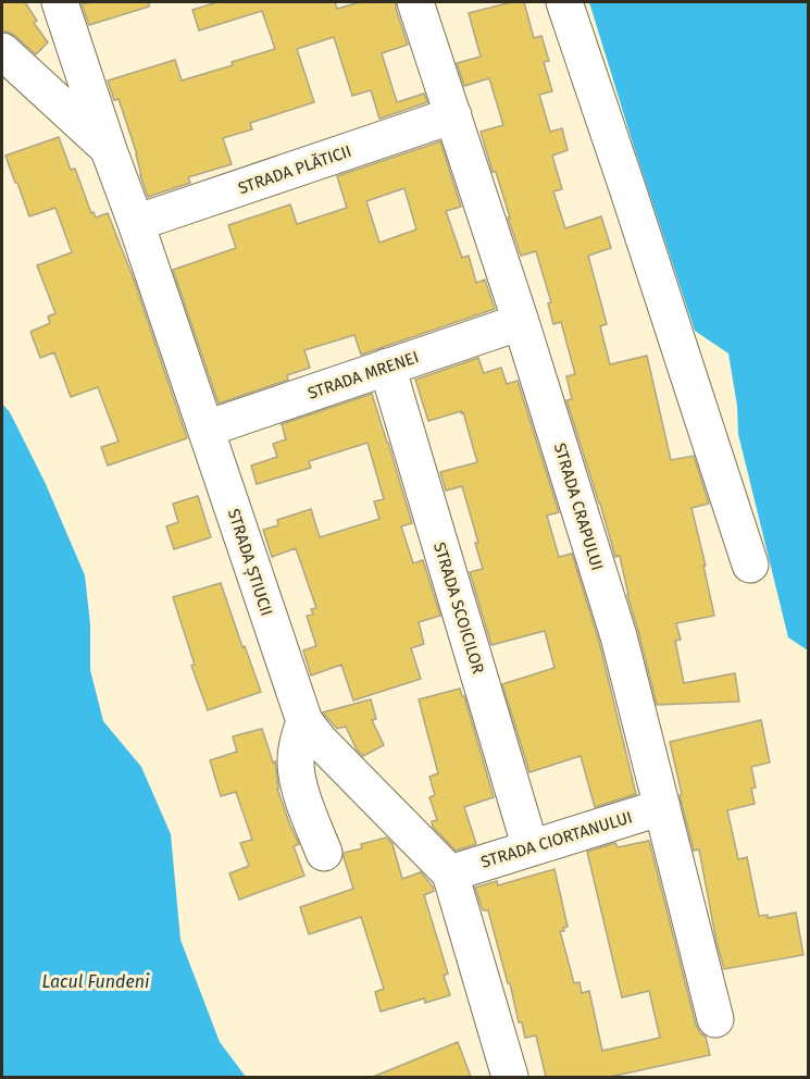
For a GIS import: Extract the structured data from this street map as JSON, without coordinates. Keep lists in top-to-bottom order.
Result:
{
  "streets": {
    "street": [
      "STRADA PLĂTICII",
      "STRADA MRENEI",
      "STRADA CRAPULUI",
      "STRADA ȘTIUCII",
      "STRADA SCOICILOR",
      "STRADA CIORTANULUI"
    ]
  },
  "crossings": [
    ["STRADA PLĂTICII", "STRADA CRAPULUI"],
    ["STRADA PLĂTICII", "STRADA ȘTIUCII"],
    ["STRADA MRENEI", "STRADA CRAPULUI"],
    ["STRADA MRENEI", "STRADA ȘTIUCII"],
    ["STRADA MRENEI", "STRADA SCOICILOR"],
    ["STRADA CRAPULUI", "STRADA CIORTANULUI"],
    ["STRADA ȘTIUCII", "STRADA CIORTANULUI"],
    ["STRADA SCOICILOR", "STRADA CIORTANULUI"]
  ],
  "water": ["Lacul Fundeni"]
}
